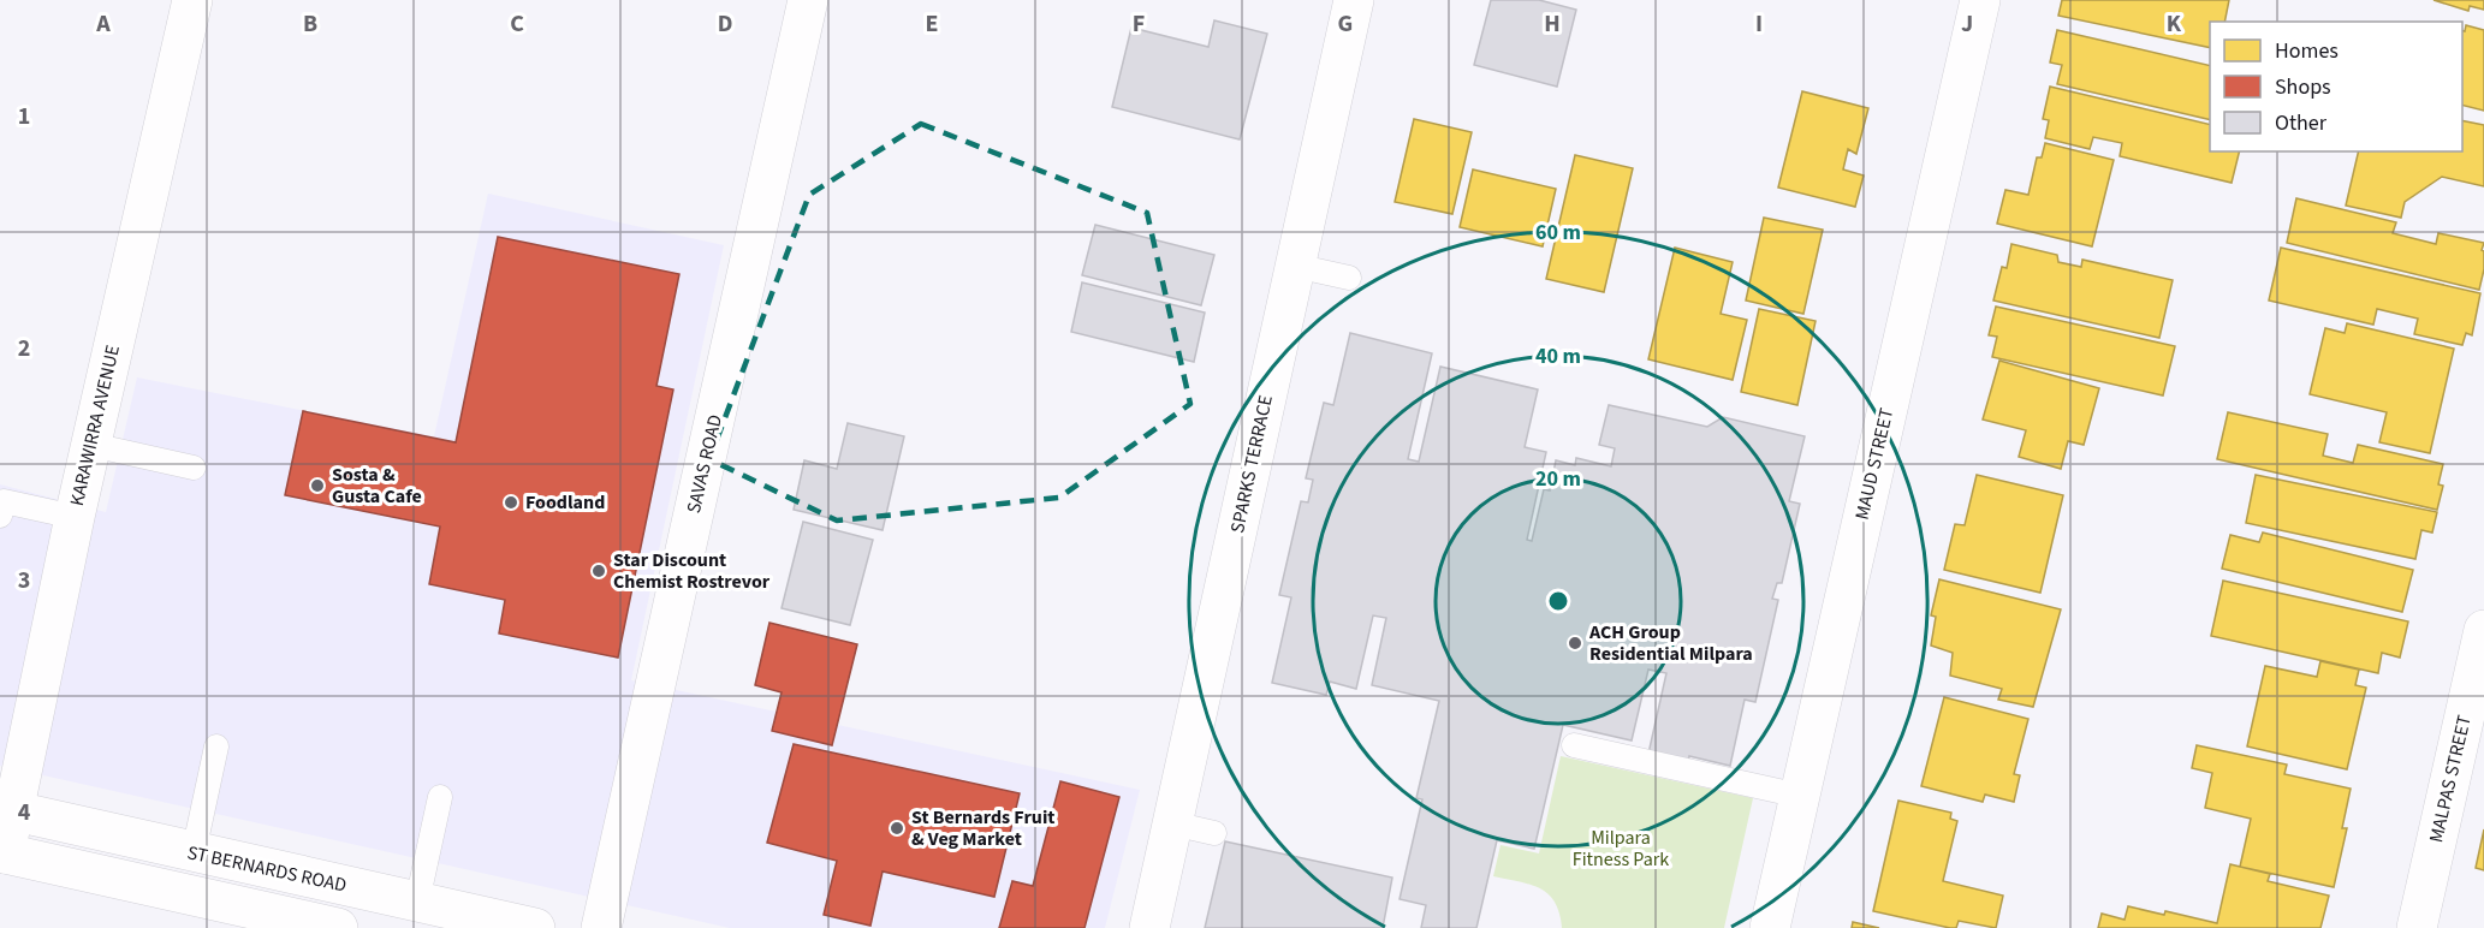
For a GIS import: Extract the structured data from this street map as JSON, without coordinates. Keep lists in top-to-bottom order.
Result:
{
  "streets": {
    "street": [
      "KARAWIRRA AVENUE",
      "SAVAS ROAD",
      "SPARKS TERRACE",
      "MAUD STREET",
      "MALPAS STREET",
      "ST BERNARDS ROAD"
    ]
  },
  "crossings": [
    ["KARAWIRRA AVENUE", "ST BERNARDS ROAD"]
  ],
  "parks": ["Milpara Fitness Park"],
  "places": [
    "Sosta & Gusta Cafe",
    "Foodland",
    "Star Discount Chemist Rostrevor",
    "ACH Group Residential Milpara",
    "St Bernards Fruit & Veg Market"
  ],
  "legend": ["Homes", "Shops", "Other"],
  "grid": {
    "columns": [
      "A",
      "B",
      "C",
      "D",
      "E",
      "F",
      "G",
      "H",
      "I",
      "J",
      "K"
    ],
    "rows": [
      "1",
      "2",
      "3",
      "4"
    ]
  },
  "rings": ["60 m", "40 m", "20 m"]
}
